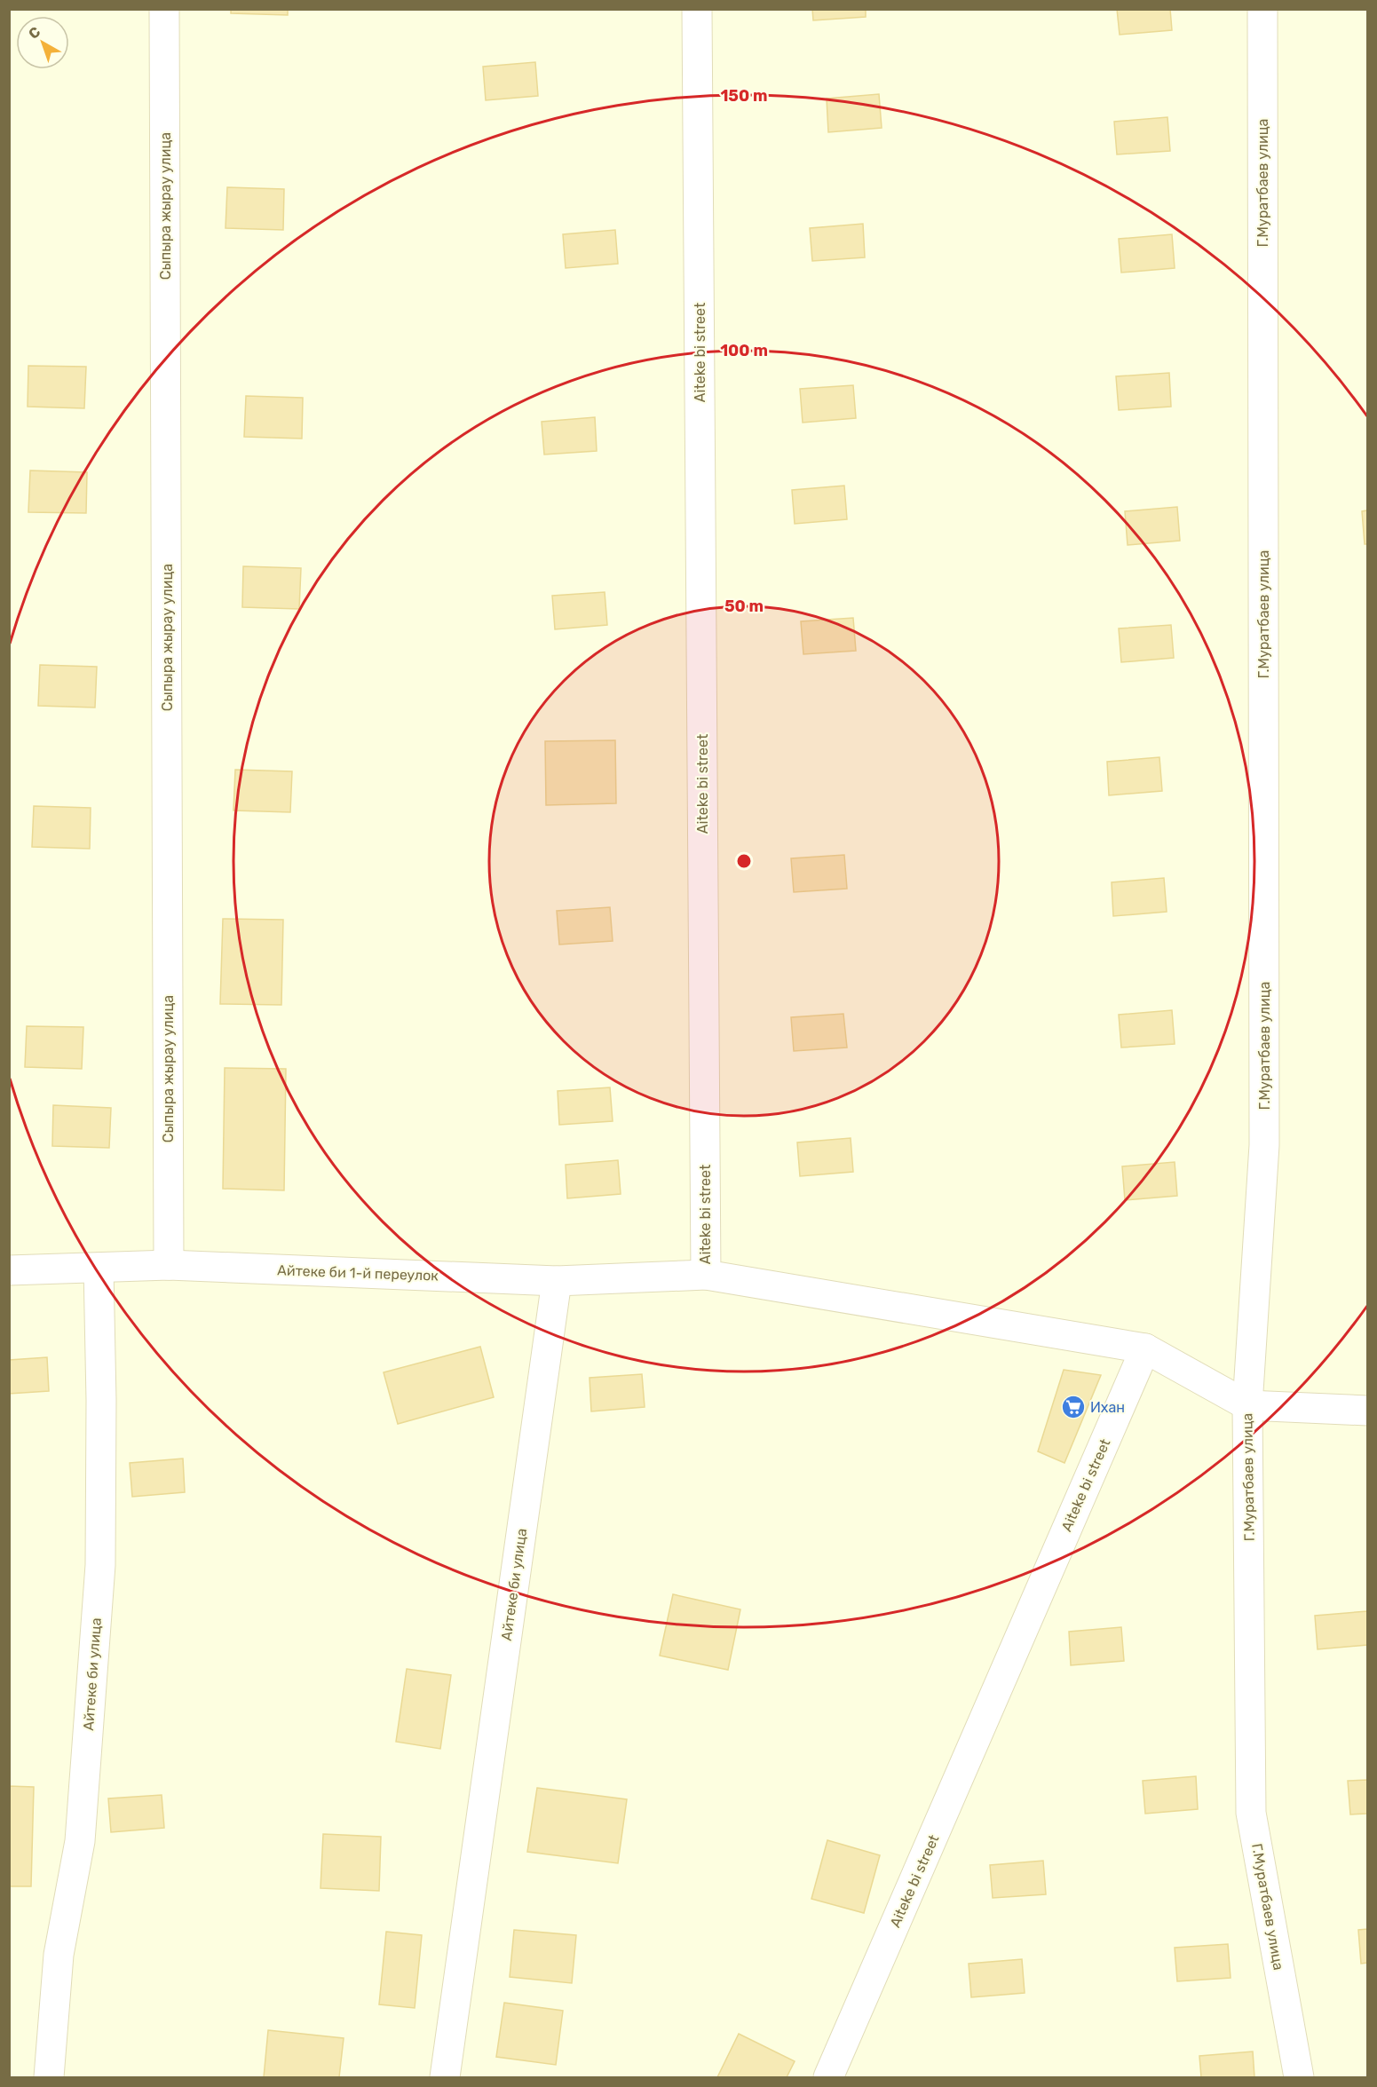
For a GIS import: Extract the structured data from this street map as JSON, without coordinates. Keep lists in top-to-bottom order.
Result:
{
  "streets": {
    "street": [
      "Г.Муратбаев улица",
      "Сыпыра жырау улица",
      "Aiteke bi street",
      "Айтеке би 1-й переулок",
      "Айтеке би улица"
    ]
  },
  "crossings": [
    ["Сыпыра жырау улица", "Айтеке би 1-й переулок"],
    ["Aiteke bi street", "Айтеке би 1-й переулок"],
    ["Айтеке би 1-й переулок", "Айтеке би улица"]
  ],
  "places": {
    "supermarket": ["Ихан"]
  },
  "north": "top left",
  "rings": ["150 m", "100 m", "50 m"]
}
